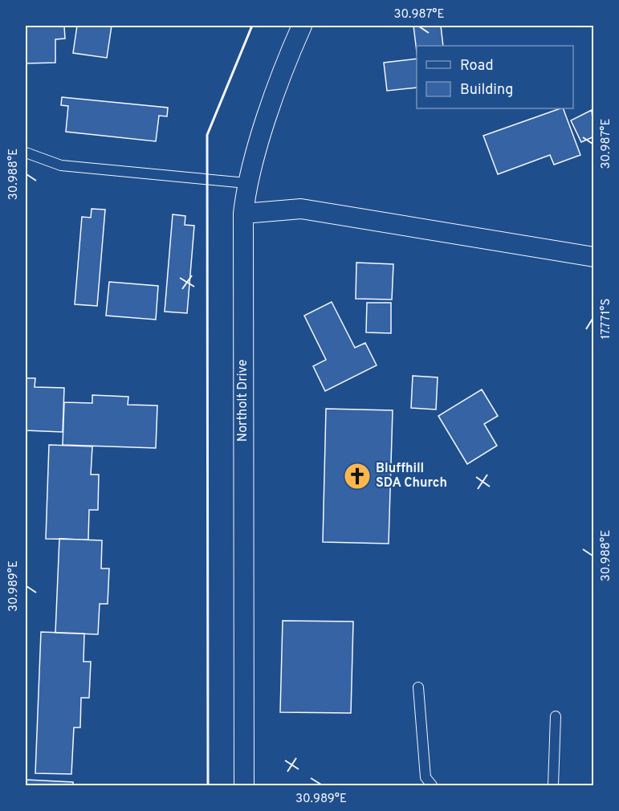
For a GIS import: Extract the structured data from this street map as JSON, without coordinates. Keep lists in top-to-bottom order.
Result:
{
  "streets": {
    "street": ["Northolt Drive"]
  },
  "places": {
    "church": ["Bluffhill SDA Church"]
  },
  "legend": ["Road", "Building"],
  "coordinates": [
    "30.987°E",
    "30.988°E",
    "17.771°S",
    "30.989°E"
  ]
}
